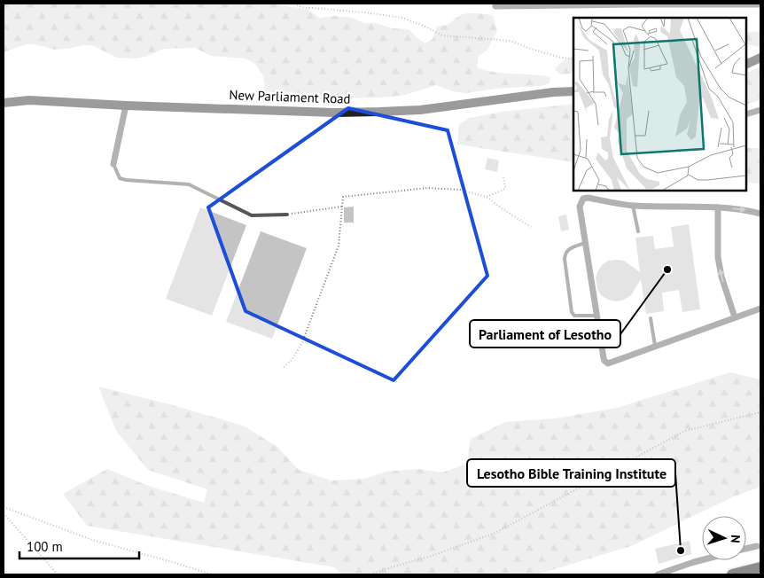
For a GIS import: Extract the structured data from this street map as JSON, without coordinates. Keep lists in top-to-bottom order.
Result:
{
  "streets": {
    "street": ["New Parliament Road"]
  },
  "places": ["Parliament of Lesotho", "Lesotho Bible Training Institute"],
  "scale_bar": "100 m",
  "north": "right"
}
